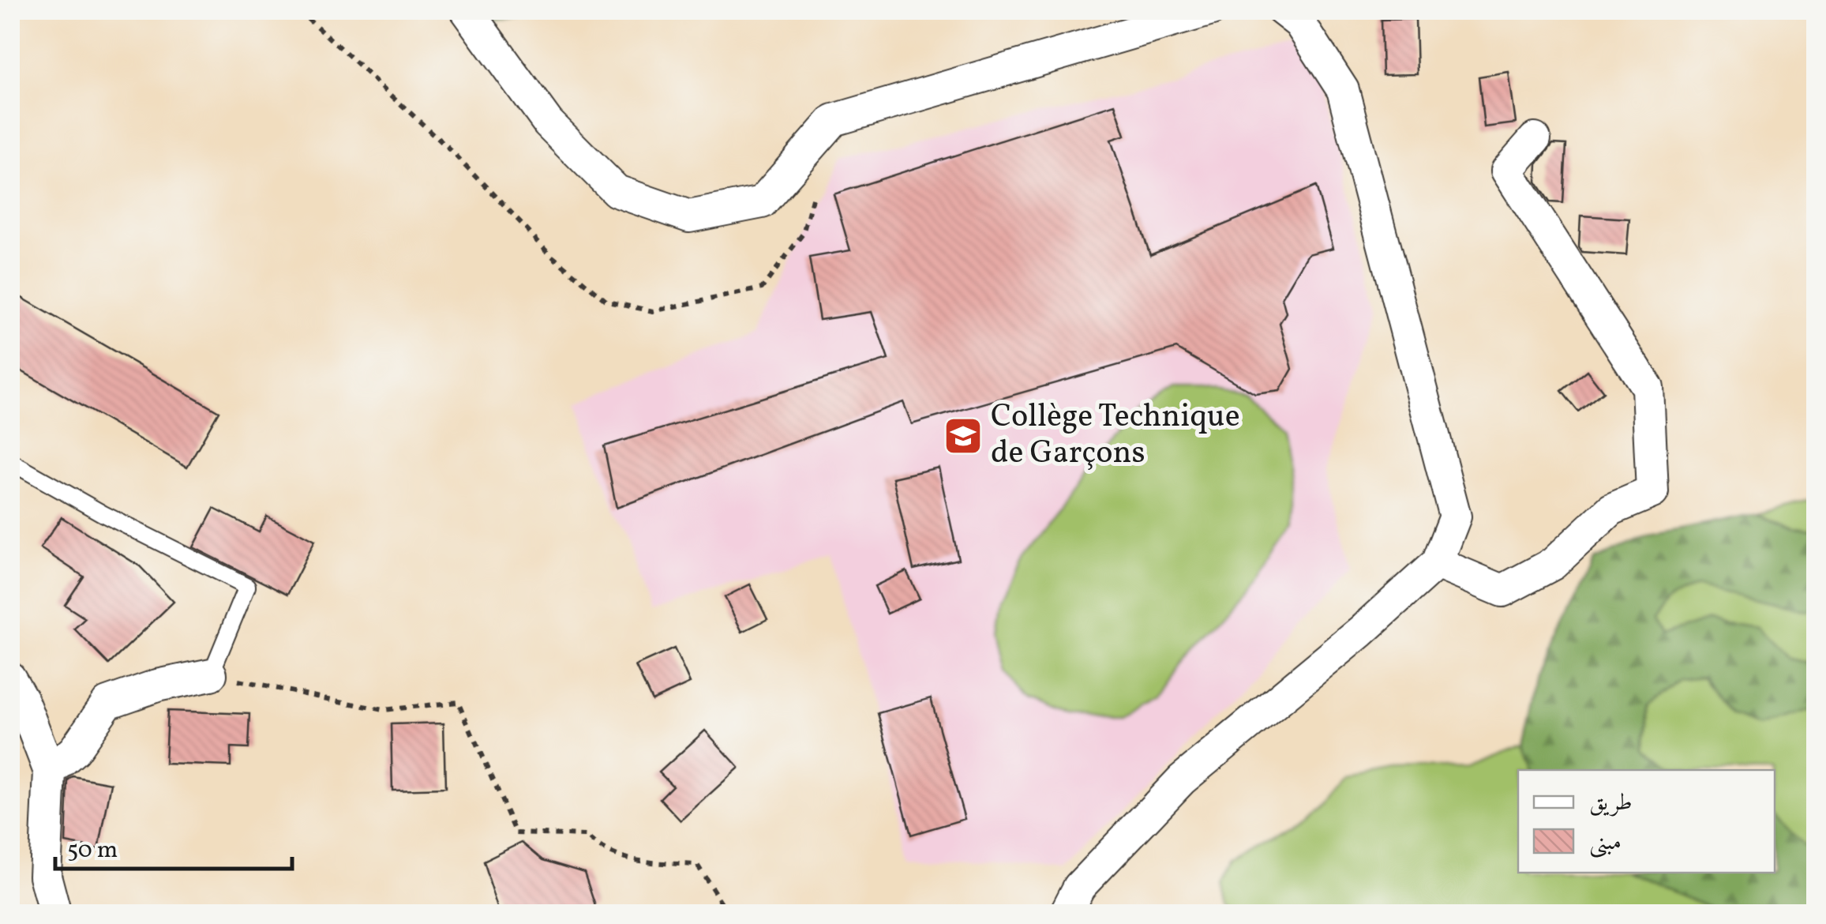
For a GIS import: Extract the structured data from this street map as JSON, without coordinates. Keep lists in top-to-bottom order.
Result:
{
  "places": {
    "school or university": ["Collège Technique de Garçons"]
  },
  "legend": ["طريق", "مبنى"],
  "scale_bar": "50 m"
}
